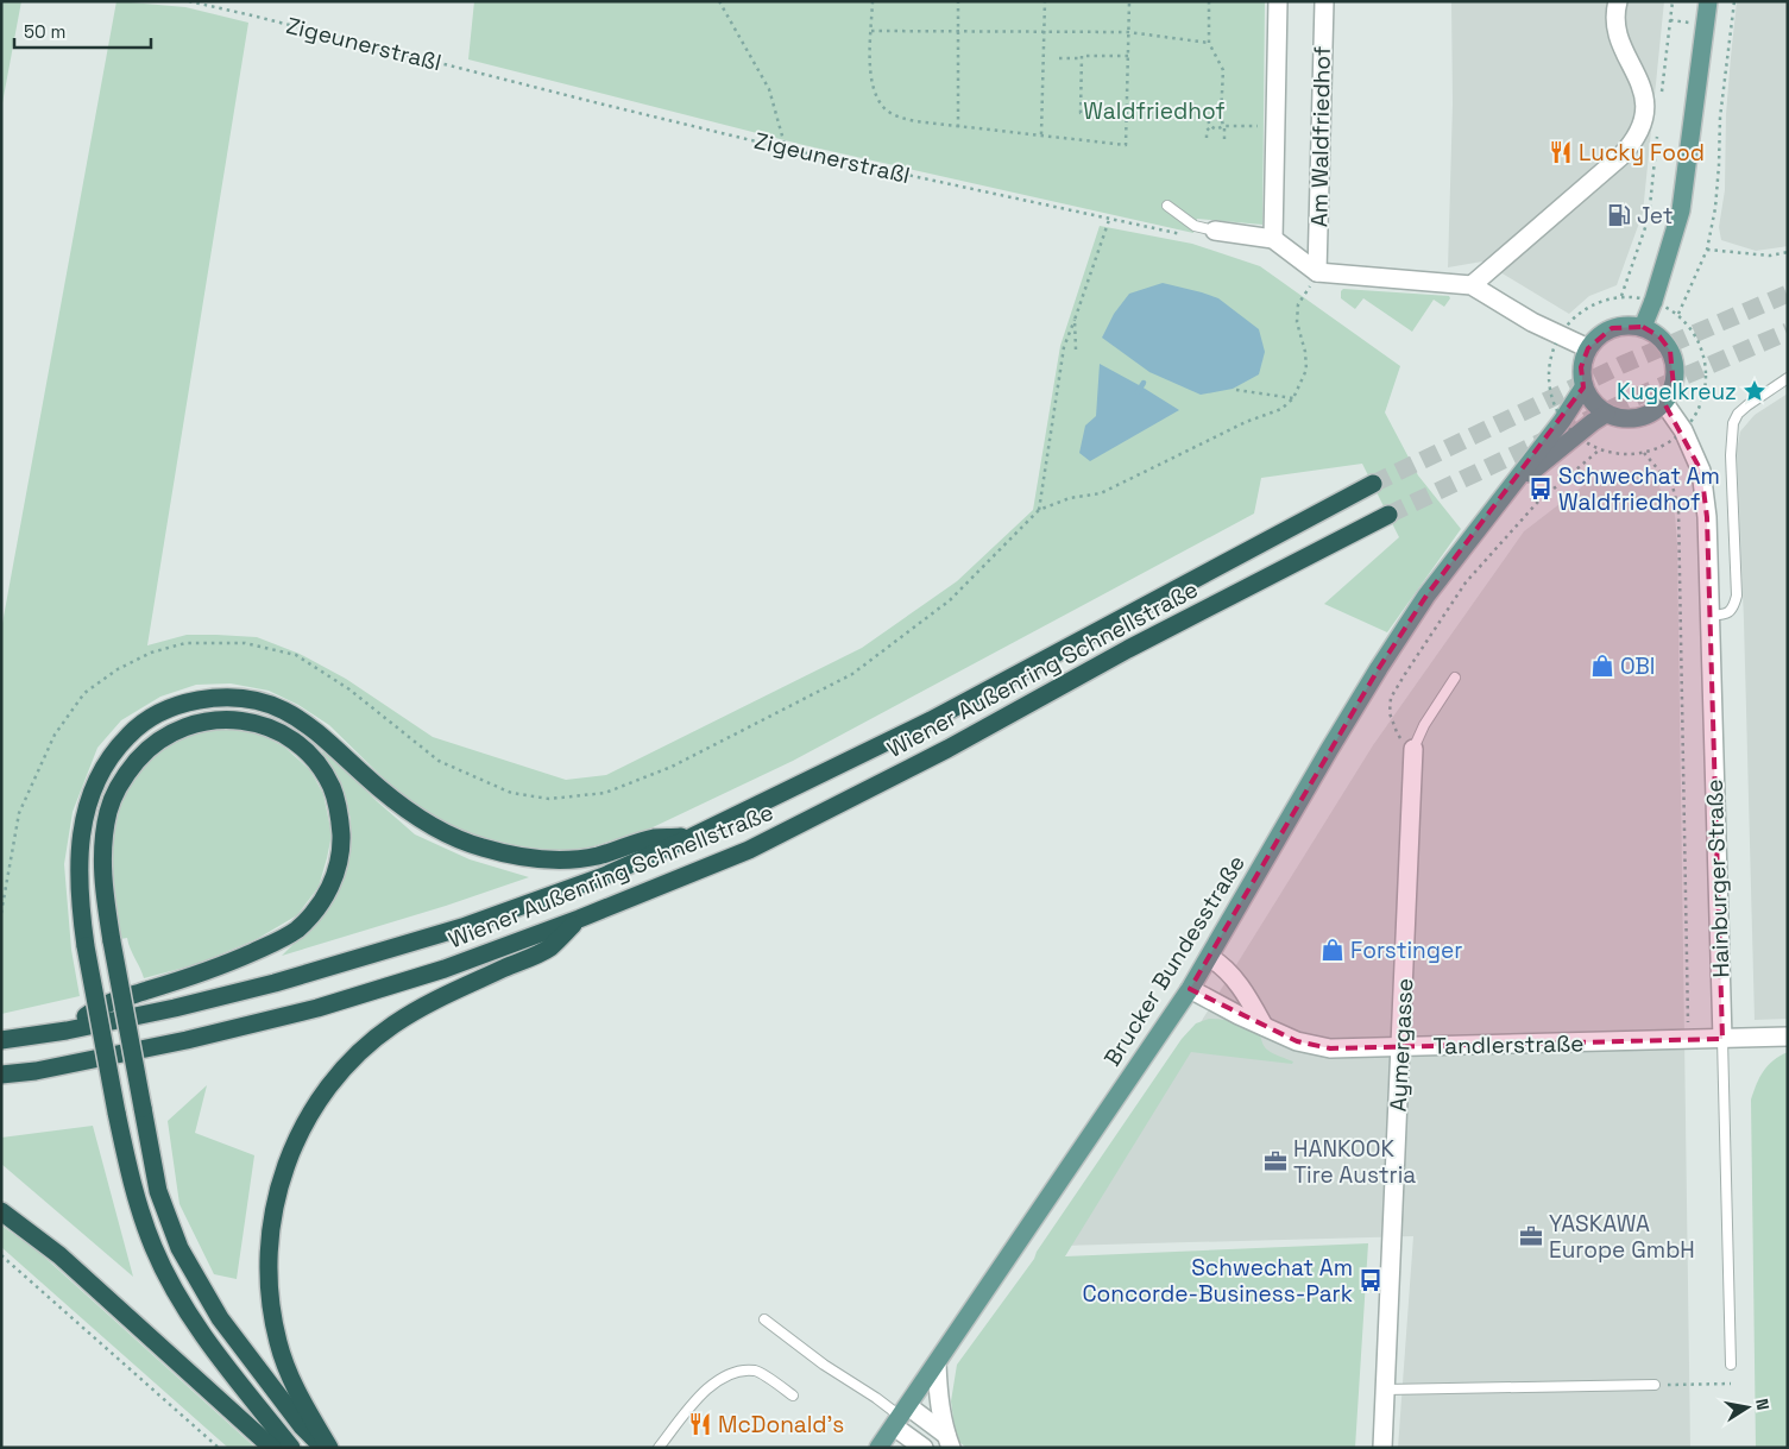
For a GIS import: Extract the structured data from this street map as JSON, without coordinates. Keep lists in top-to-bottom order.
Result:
{
  "streets": {
    "highway": ["Wiener Außenring Schnellstraße"],
    "main road": ["Brucker Bundesstraße"],
    "street": [
      "Am Waldfriedhof",
      "Hainburger Straße",
      "Aymergasse",
      "Tandlerstraße"
    ],
    "path": ["Zigeunerstraßl"]
  },
  "crossings": [
    ["Hainburger Straße", "Tandlerstraße"],
    ["Brucker Bundesstraße", "Tandlerstraße"],
    ["Aymergasse", "Tandlerstraße"]
  ],
  "parks": ["Waldfriedhof"],
  "places": {
    "restaurant": ["Lucky Food", "McDonald's"],
    "fuel station": ["Jet"],
    "place": ["Kugelkreuz"],
    "bus stop": ["Schwechat Am Waldfriedhof", "Schwechat Am Concorde-Business-Park"],
    "shop": ["OBI", "Forstinger"],
    "office": ["HANKOOK Tire Austria", "YASKAWA Europe GmbH"]
  },
  "scale_bar": "50 m",
  "north": "right"
}
